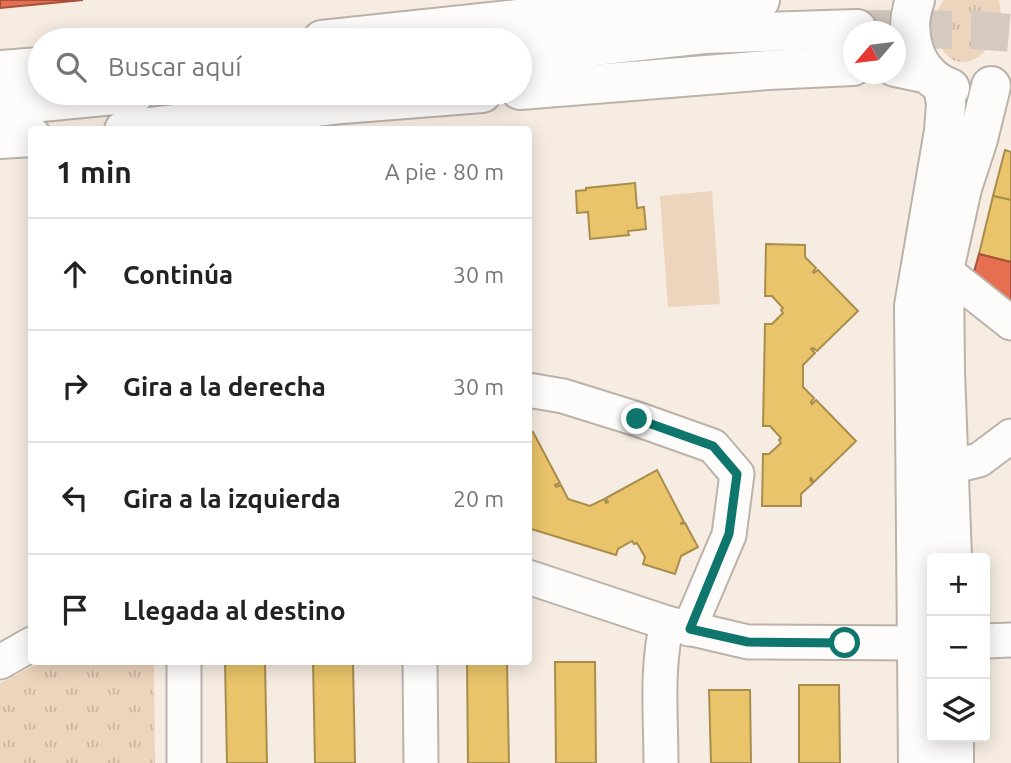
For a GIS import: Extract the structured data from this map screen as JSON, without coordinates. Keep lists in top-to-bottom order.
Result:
{
  "north": "bottom left",
  "page": {
    "search": "Buscar aquí",
    "heading": ["1 min", "A pie · 80 m"],
    "list": [
      ["Continúa", "30 m"],
      ["Gira a la derecha", "30 m"],
      ["Gira a la izquierda", "20 m"],
      "Llegada al destino"
    ],
    "map_buttons": ["+", "−"]
  }
}
